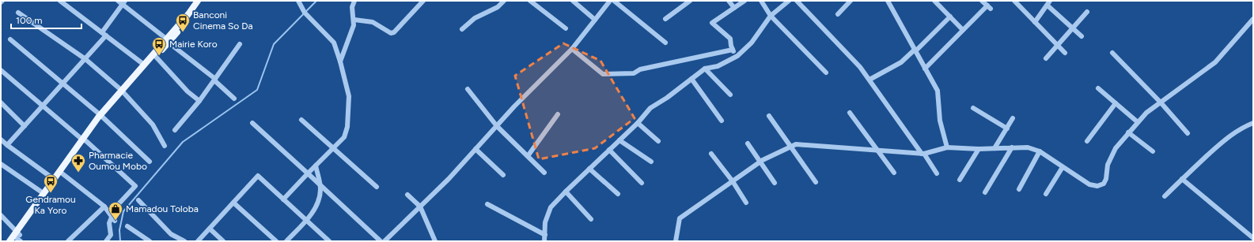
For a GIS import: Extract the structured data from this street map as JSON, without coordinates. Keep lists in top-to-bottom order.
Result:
{
  "places": {
    "bus stop": ["Banconi Cinema So Da", "Mairie Koro", "Gendramou Ka Yoro"],
    "pharmacy": ["Pharmacie Oumou Mobo"],
    "shop": ["Mamadou Toloba"]
  },
  "scale_bar": "100 m"
}
